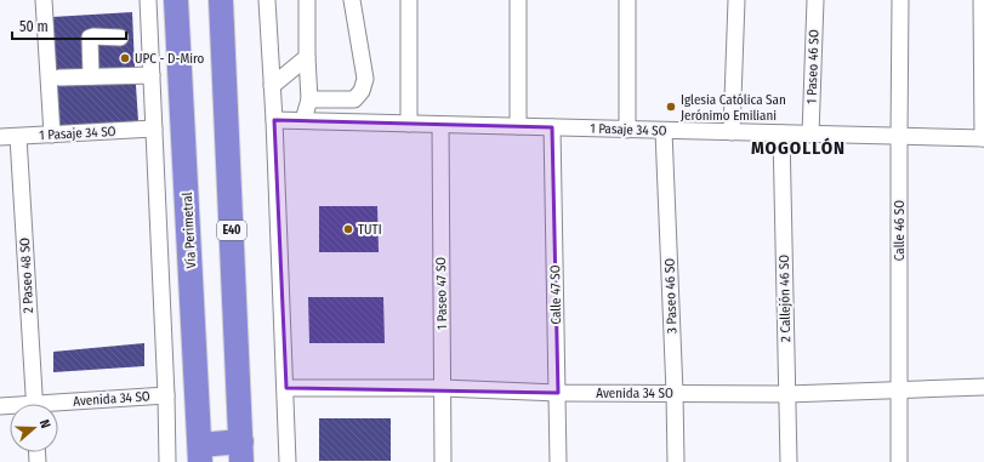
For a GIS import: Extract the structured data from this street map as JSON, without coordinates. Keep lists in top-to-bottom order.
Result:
{
  "streets": {
    "highway": ["Vía Perimetral", "E40"],
    "street": [
      "1 Paseo 46 SO",
      "1 Pasaje 34 SO",
      "Calle 46 SO",
      "2 Paseo 48 SO",
      "1 Paseo 47 SO",
      "Calle 47 SO",
      "3 Paseo 46 SO",
      "2 Callejón 46 SO",
      "Avenida 34 SO"
    ]
  },
  "crossings": [
    ["1 Paseo 46 SO", "1 Pasaje 34 SO"],
    ["1 Pasaje 34 SO", "Calle 46 SO"],
    ["1 Pasaje 34 SO", "2 Paseo 48 SO"],
    ["1 Pasaje 34 SO", "1 Paseo 47 SO"],
    ["1 Pasaje 34 SO", "Calle 47 SO"],
    ["1 Pasaje 34 SO", "3 Paseo 46 SO"],
    ["1 Pasaje 34 SO", "2 Callejón 46 SO"],
    ["Calle 46 SO", "Avenida 34 SO"],
    ["1 Paseo 47 SO", "Avenida 34 SO"],
    ["Calle 47 SO", "Avenida 34 SO"],
    ["3 Paseo 46 SO", "Avenida 34 SO"],
    ["2 Callejón 46 SO", "Avenida 34 SO"]
  ],
  "districts": ["MOGOLLÓN"],
  "places": ["UPC - D-Miro", "Iglesia Católica San Jerónimo Emiliani", "TUTI"],
  "scale_bar": "50 m",
  "north": "right"
}
